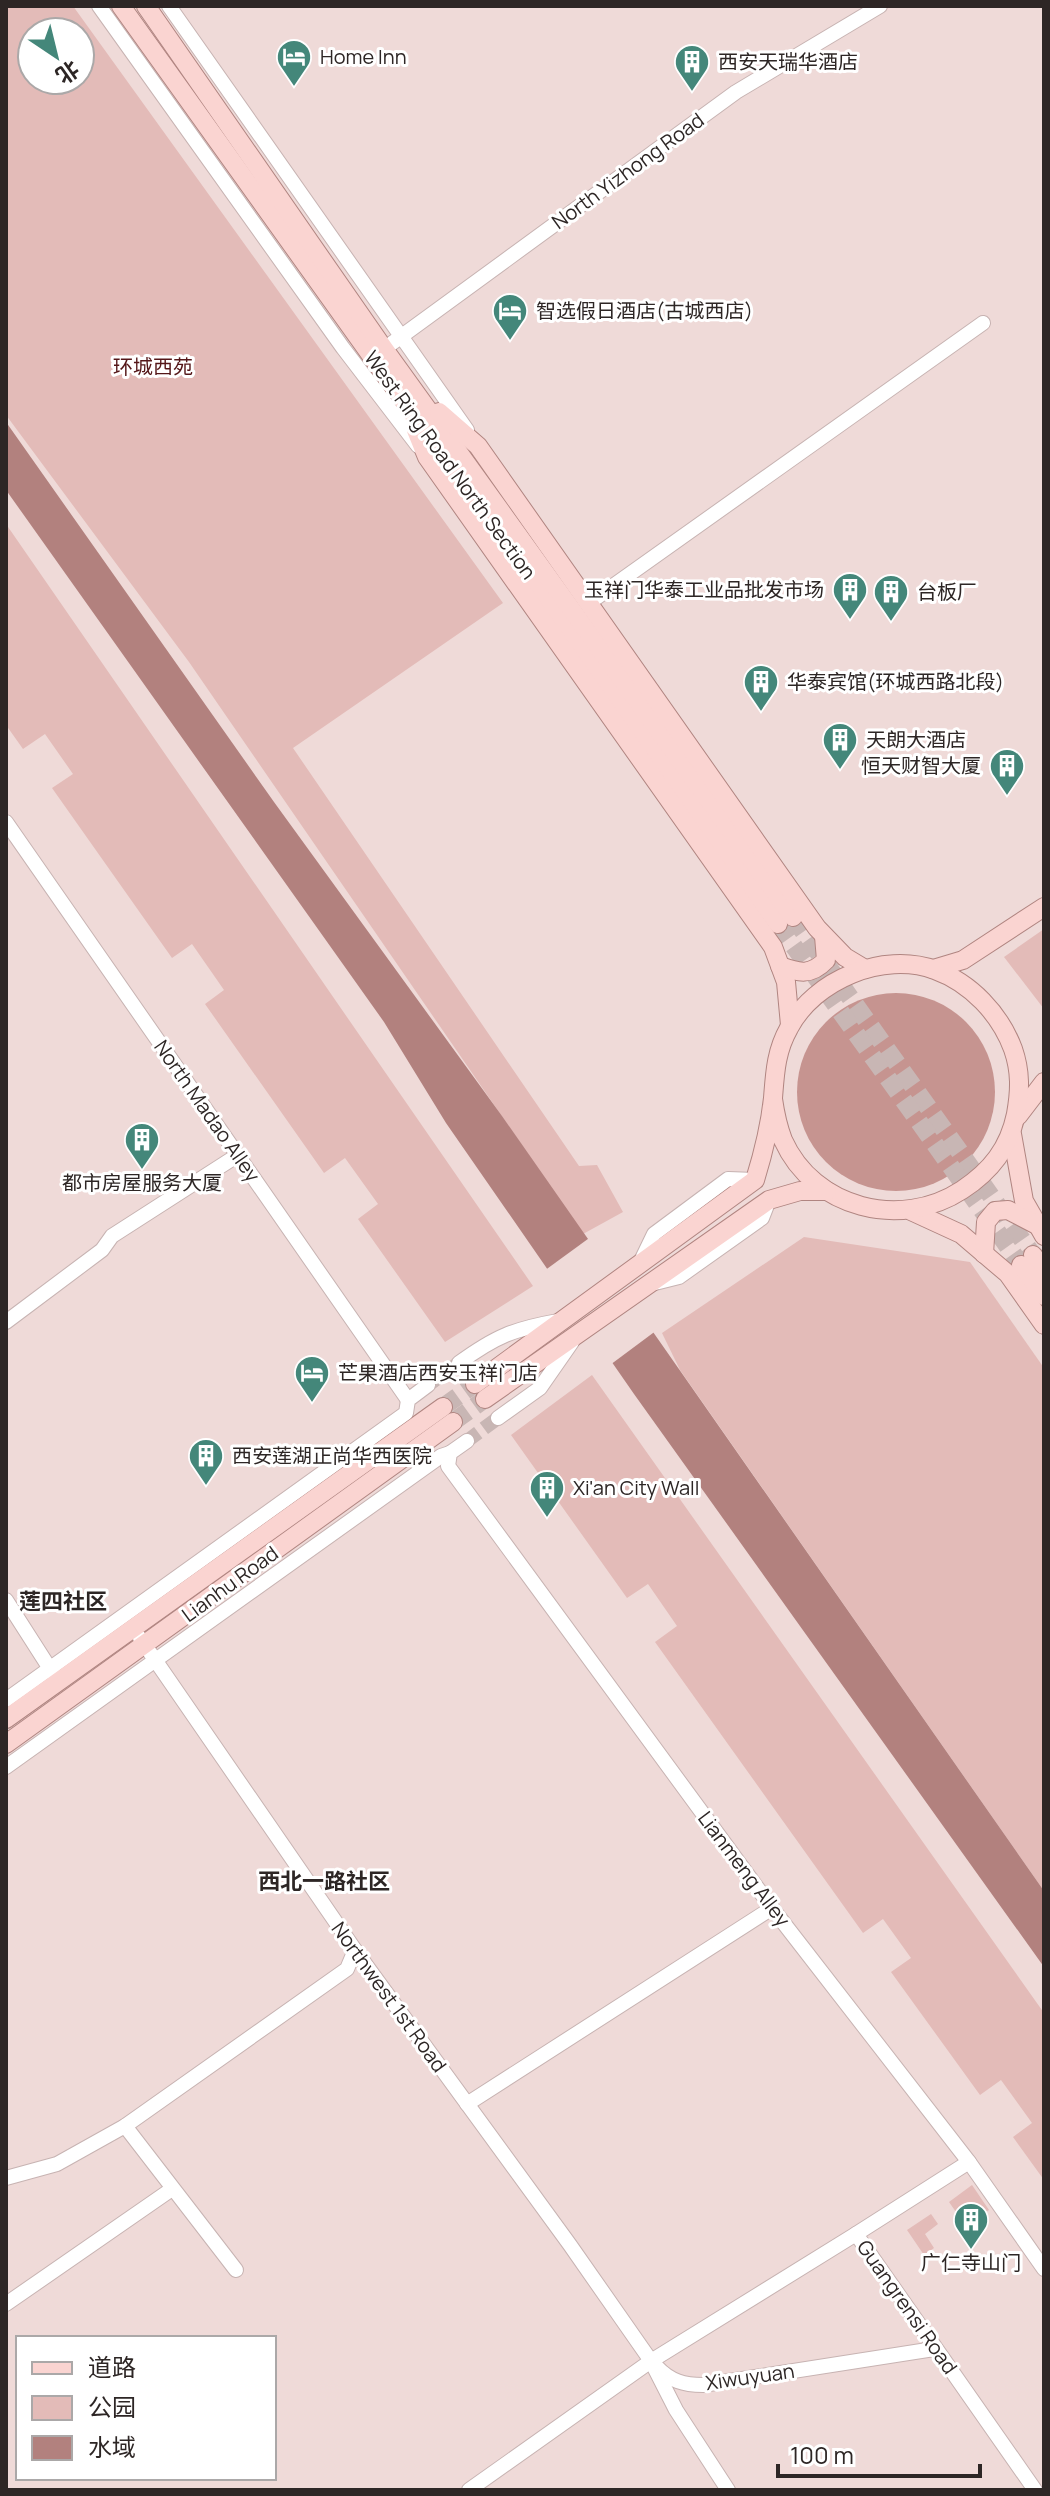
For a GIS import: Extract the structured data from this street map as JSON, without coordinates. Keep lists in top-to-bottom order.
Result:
{
  "streets": {
    "main road": ["West Ring Road North Section", "Lianhu Road"],
    "street": [
      "North Yizhong Road",
      "North Madao Alley",
      "Lianmeng Alley",
      "Northwest 1st Road",
      "Guangrensi Road",
      "Xiwuyuan"
    ]
  },
  "crossings": [
    ["North Yizhong Road", "West Ring Road North Section"],
    ["Lianhu Road", "Northwest 1st Road"],
    ["Lianmeng Alley", "Guangrensi Road"],
    ["Northwest 1st Road", "Xiwuyuan"],
    ["Guangrensi Road", "Xiwuyuan"]
  ],
  "districts": ["莲四社区", "西北一路社区"],
  "parks": ["环城西苑"],
  "places": {
    "hotel": ["Home Inn", "智选假日酒店(古城西店)", "芒果酒店西安玉祥门店"],
    "building": [
      "西安天瑞华酒店",
      "玉祥门华泰工业品批发市场",
      "台板厂",
      "华泰宾馆(环城西路北段)",
      "天朗大酒店",
      "恒天财智大厦",
      "都市房屋服务大厦",
      "西安莲湖正尚华西医院",
      "Xi'an City Wall",
      "广仁寺山门"
    ]
  },
  "legend": ["道路", "公园", "水域"],
  "scale_bar": "100 m",
  "north": "bottom right"
}
